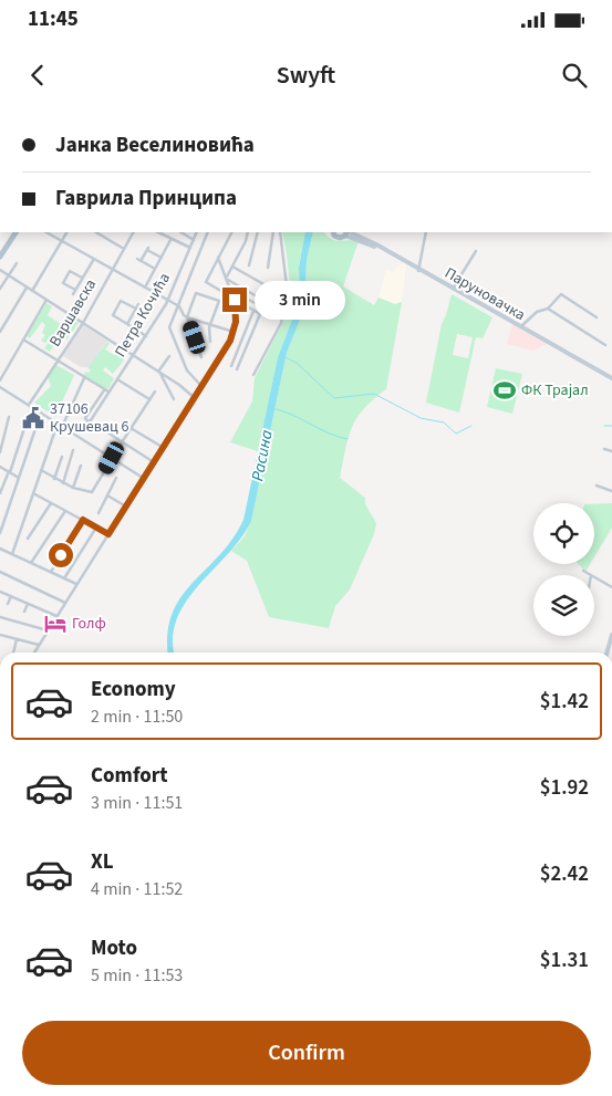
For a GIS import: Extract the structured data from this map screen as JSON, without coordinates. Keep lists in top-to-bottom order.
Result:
{
  "streets": {
    "main road": ["Паруновачка"],
    "street": ["Варшавска", "Петра Кочића"]
  },
  "water": ["Расина"],
  "places": {
    "sports": ["ФК Трајал"],
    "public building": ["37106 Крушевац 6"],
    "hotel": ["Голф"]
  },
  "page": {
    "status": "11:45",
    "header": "Swyft",
    "banner": ["Јанка Веселиновића", "Гаврила Принципа"],
    "bubble": "3 min",
    "list": [
      {
        "name": "Economy",
        "note": "2 min · 11:50",
        "value": "$1.42"
      },
      {
        "name": "Comfort",
        "note": "3 min · 11:51",
        "value": "$1.92"
      },
      {
        "name": "XL",
        "note": "4 min · 11:52",
        "value": "$2.42"
      },
      {
        "name": "Moto",
        "note": "5 min · 11:53",
        "value": "$1.31"
      }
    ],
    "buttons": "Confirm"
  }
}
